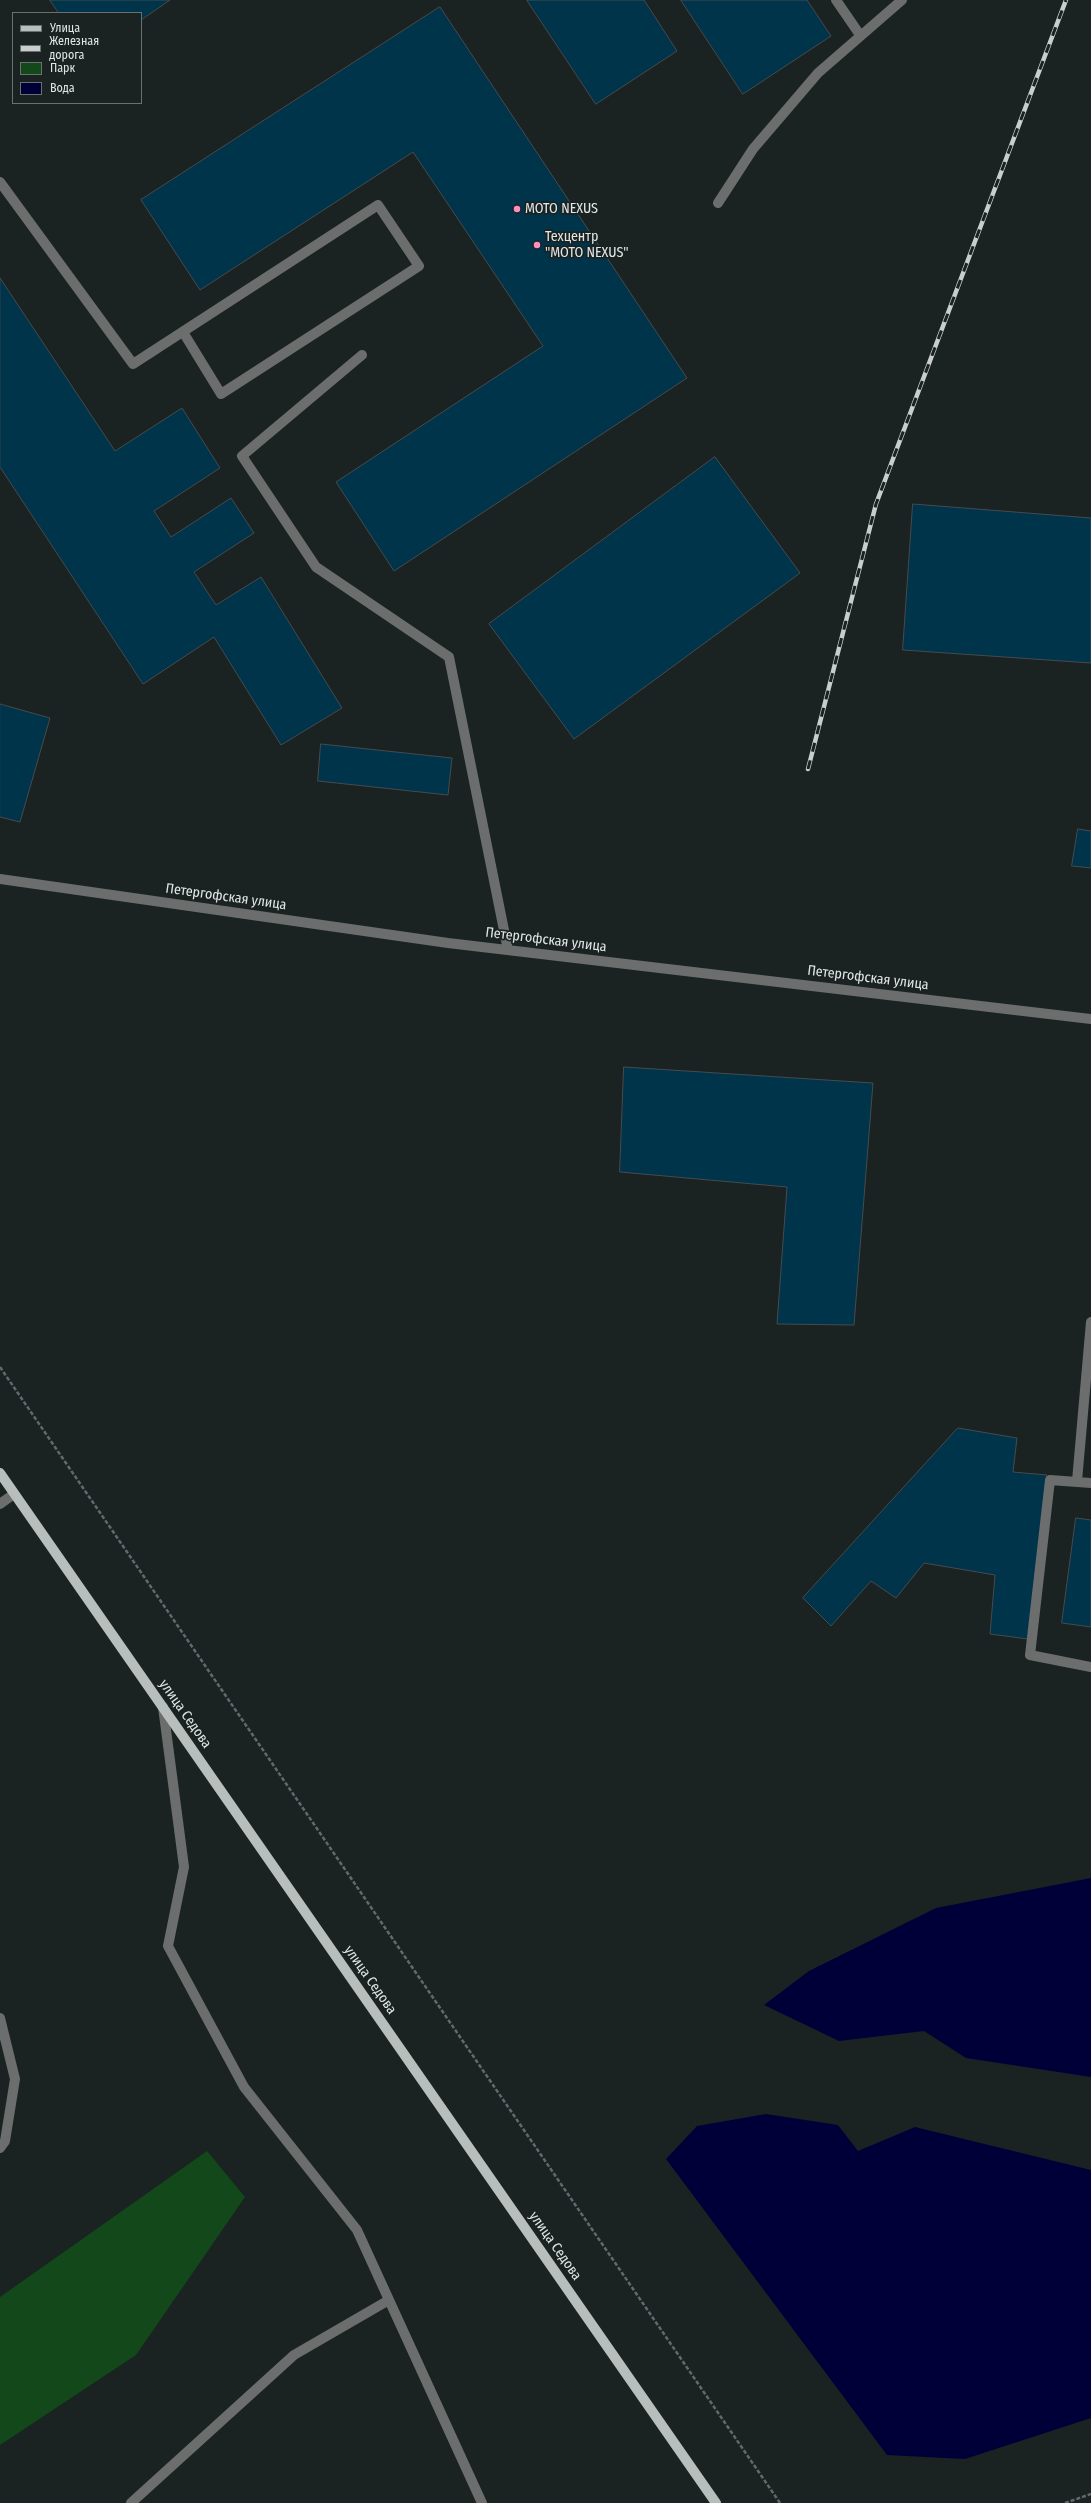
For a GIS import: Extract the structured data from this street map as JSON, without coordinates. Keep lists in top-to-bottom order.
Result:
{
  "streets": {
    "main road": ["улица Седова"],
    "street": ["Петергофская улица"]
  },
  "places": ["MOTO NEXUS", "Техцентр \"MOTO NEXUS\""],
  "legend": [
    "Улица",
    "Железная дорога",
    "Парк",
    "Вода"
  ]
}
